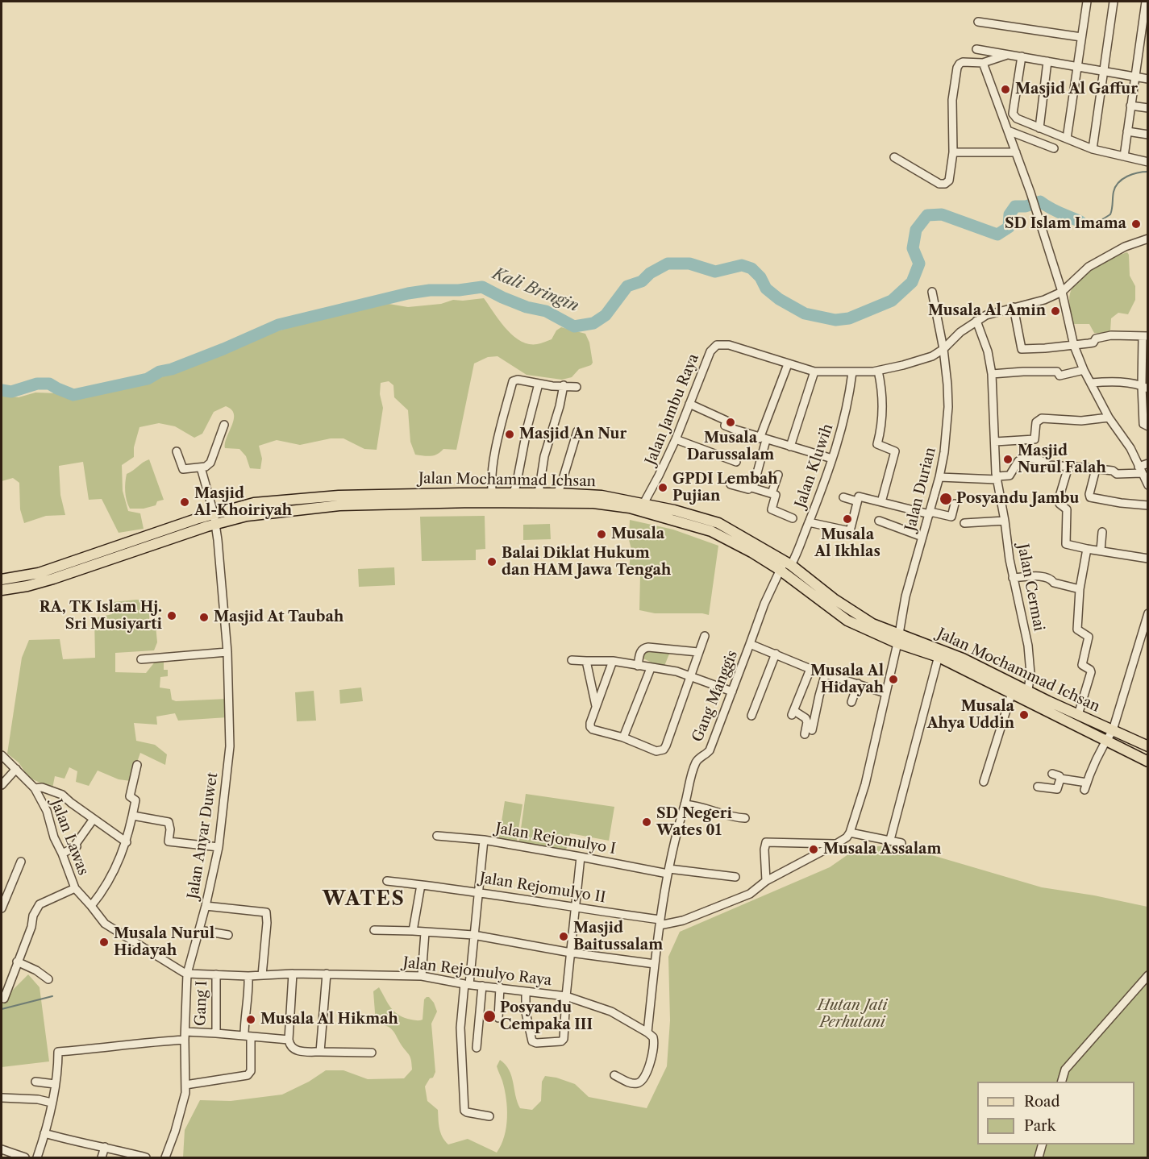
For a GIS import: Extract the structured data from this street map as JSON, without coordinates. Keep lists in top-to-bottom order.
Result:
{
  "streets": {
    "main road": ["Jalan Mochammad Ichsan"],
    "street": [
      "Jalan Jambu Raya",
      "Jalan Kluwih",
      "Jalan Durian",
      "Jalan Cermai",
      "Gang Manggis",
      "Jalan Anyar Duwet",
      "Jalan Lawas",
      "Jalan Rejomulyo I",
      "Jalan Rejomulyo II",
      "Jalan Rejomulyo Raya",
      "Gang I"
    ]
  },
  "crossings": [
    ["Jalan Jambu Raya", "Jalan Kluwih"],
    ["Jalan Jambu Raya", "Jalan Mochammad Ichsan"],
    ["Jalan Jambu Raya", "Jalan Durian"],
    ["Jalan Jambu Raya", "Jalan Cermai"],
    ["Jalan Kluwih", "Jalan Mochammad Ichsan"],
    ["Jalan Kluwih", "Gang Manggis"],
    ["Jalan Mochammad Ichsan", "Jalan Durian"],
    ["Jalan Mochammad Ichsan", "Jalan Cermai"],
    ["Jalan Mochammad Ichsan", "Gang Manggis"],
    ["Jalan Mochammad Ichsan", "Jalan Anyar Duwet"],
    ["Jalan Durian", "Jalan Rejomulyo II"],
    ["Gang Manggis", "Jalan Rejomulyo I"],
    ["Gang Manggis", "Jalan Rejomulyo II"],
    ["Gang Manggis", "Jalan Rejomulyo Raya"],
    ["Jalan Anyar Duwet", "Jalan Lawas"],
    ["Jalan Anyar Duwet", "Jalan Rejomulyo Raya"],
    ["Jalan Anyar Duwet", "Gang I"],
    ["Jalan Lawas", "Jalan Rejomulyo Raya"],
    ["Jalan Rejomulyo Raya", "Gang I"]
  ],
  "districts": ["WATES"],
  "water": ["Kali Bringin"],
  "parks": ["Hutan Jati Perhutani"],
  "places": [
    "Masjid Al Gaffur",
    "SD Islam Imama",
    "Musala Al Amin",
    "Musala Darussalam",
    "Masjid An Nur",
    "Masjid Nurul Falah",
    "GPDI Lembah Pujian",
    "Posyandu Jambu",
    "Masjid Al-Khoiriyah",
    "Musala Al Ikhlas",
    "Musala",
    "Balai Diklat Hukum dan HAM Jawa Tengah",
    "RA, TK Islam Hj. Sri Musiyarti",
    "Masjid At Taubah",
    "Musala Al Hidayah",
    "Musala Ahya Uddin",
    "SD Negeri Wates 01",
    "Musala Assalam",
    "Masjid Baitussalam",
    "Musala Nurul Hidayah",
    "Posyandu Cempaka III",
    "Musala Al Hikmah"
  ],
  "legend": ["Road", "Park"]
}
